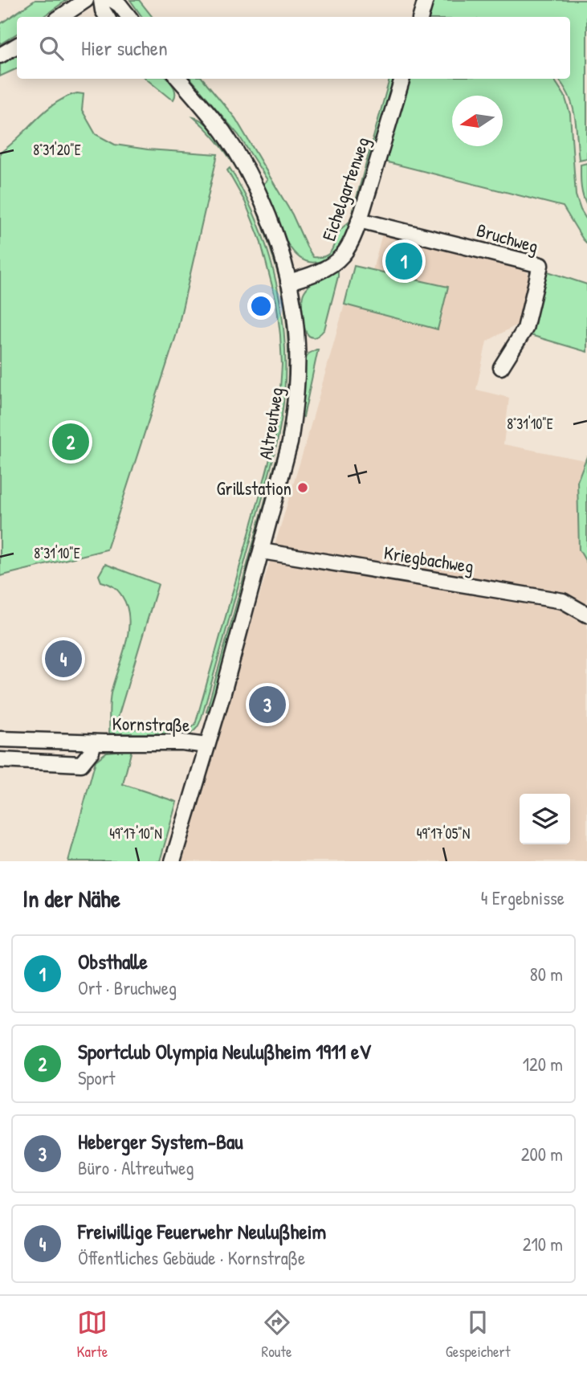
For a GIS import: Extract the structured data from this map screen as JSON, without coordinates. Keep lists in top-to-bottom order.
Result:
{
  "streets": {
    "street": [
      "Eichelgartenweg",
      "Bruchweg",
      "Altreutweg",
      "Kriegbachweg",
      "Kornstraße"
    ]
  },
  "crossings": [
    ["Eichelgartenweg", "Bruchweg"],
    ["Eichelgartenweg", "Altreutweg"],
    ["Altreutweg", "Kriegbachweg"],
    ["Altreutweg", "Kornstraße"]
  ],
  "places": ["Grillstation"],
  "north": "left",
  "page": {
    "search": "Hier suchen",
    "pins": [
      "1",
      "2",
      "4",
      "3"
    ],
    "heading": ["In der Nähe", "4 Ergebnisse"],
    "list": [
      {
        "mark": "1",
        "name": "Obsthalle",
        "note": "Ort · Bruchweg",
        "value": "80 m"
      },
      {
        "mark": "2",
        "name": "Sportclub Olympia Neulußheim 1911 eV",
        "note": "Sport",
        "value": "120 m"
      },
      {
        "mark": "3",
        "name": "Heberger System-Bau",
        "note": "Büro · Altreutweg",
        "value": "200 m"
      },
      {
        "mark": "4",
        "name": "Freiwillige Feuerwehr Neulußheim",
        "note": "Öffentliches Gebäude · Kornstraße",
        "value": "210 m"
      }
    ],
    "nav": ["Karte", "Route", "Gespeichert"]
  },
  "coordinates": [
    "8°31'20\"E",
    "8°31'10\"E",
    "49°17'10\"N",
    "49°17'05\"N"
  ]
}
